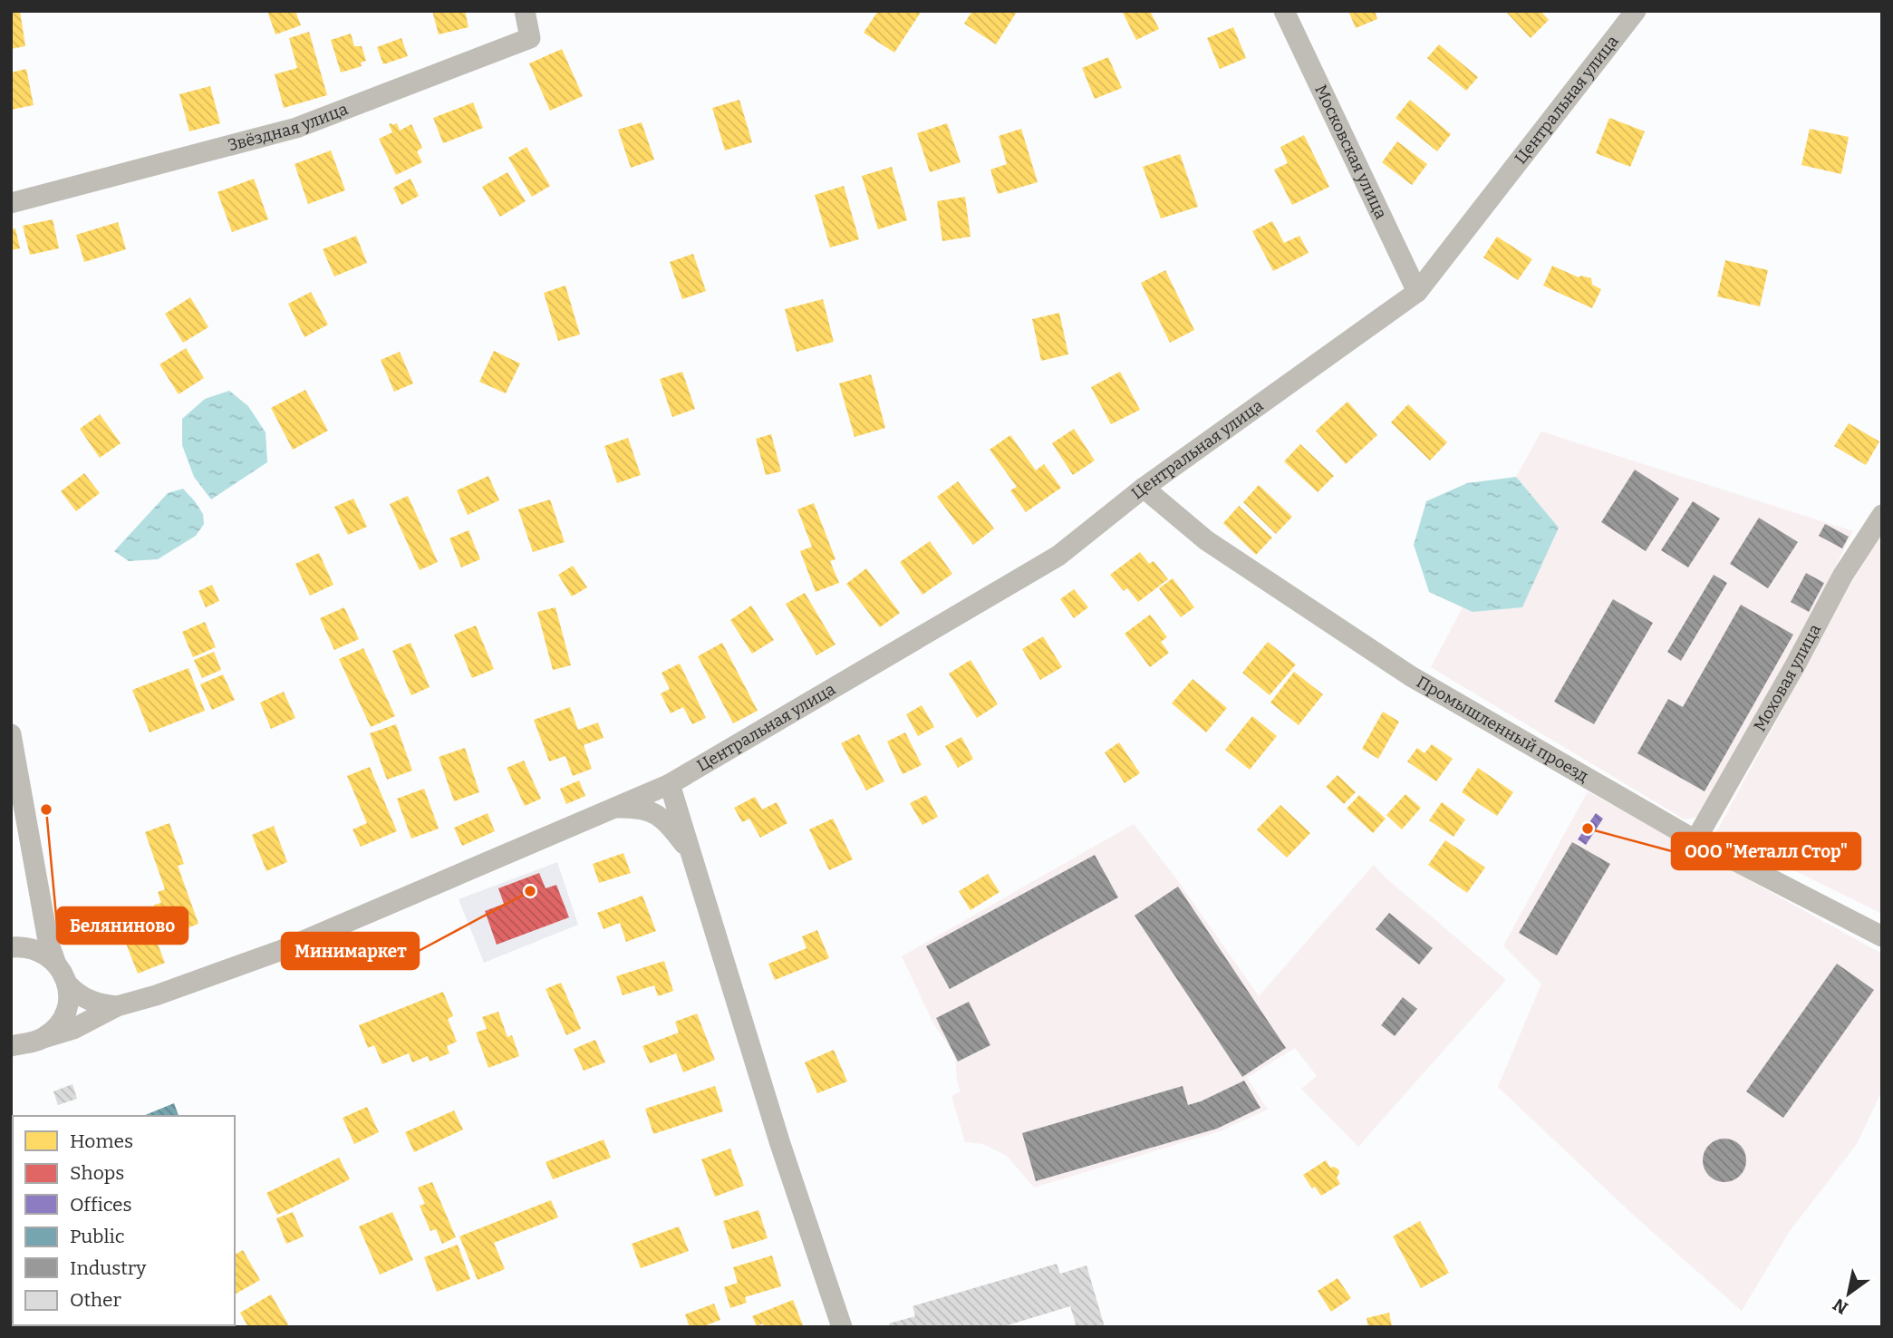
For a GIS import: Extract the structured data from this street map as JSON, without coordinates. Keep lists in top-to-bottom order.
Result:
{
  "streets": {
    "street": [
      "Центральная улица",
      "Звёздная улица",
      "Московская улица",
      "Моховая улица",
      "Промышленный проезд"
    ]
  },
  "crossings": [
    ["Центральная улица", "Московская улица"],
    ["Центральная улица", "Промышленный проезд"],
    ["Моховая улица", "Промышленный проезд"]
  ],
  "places": ["Беляниново", "ООО \"Металл Стор\"", "Минимаркет"],
  "legend": [
    "Homes",
    "Shops",
    "Offices",
    "Public",
    "Industry",
    "Other"
  ],
  "north": "bottom left"
}
